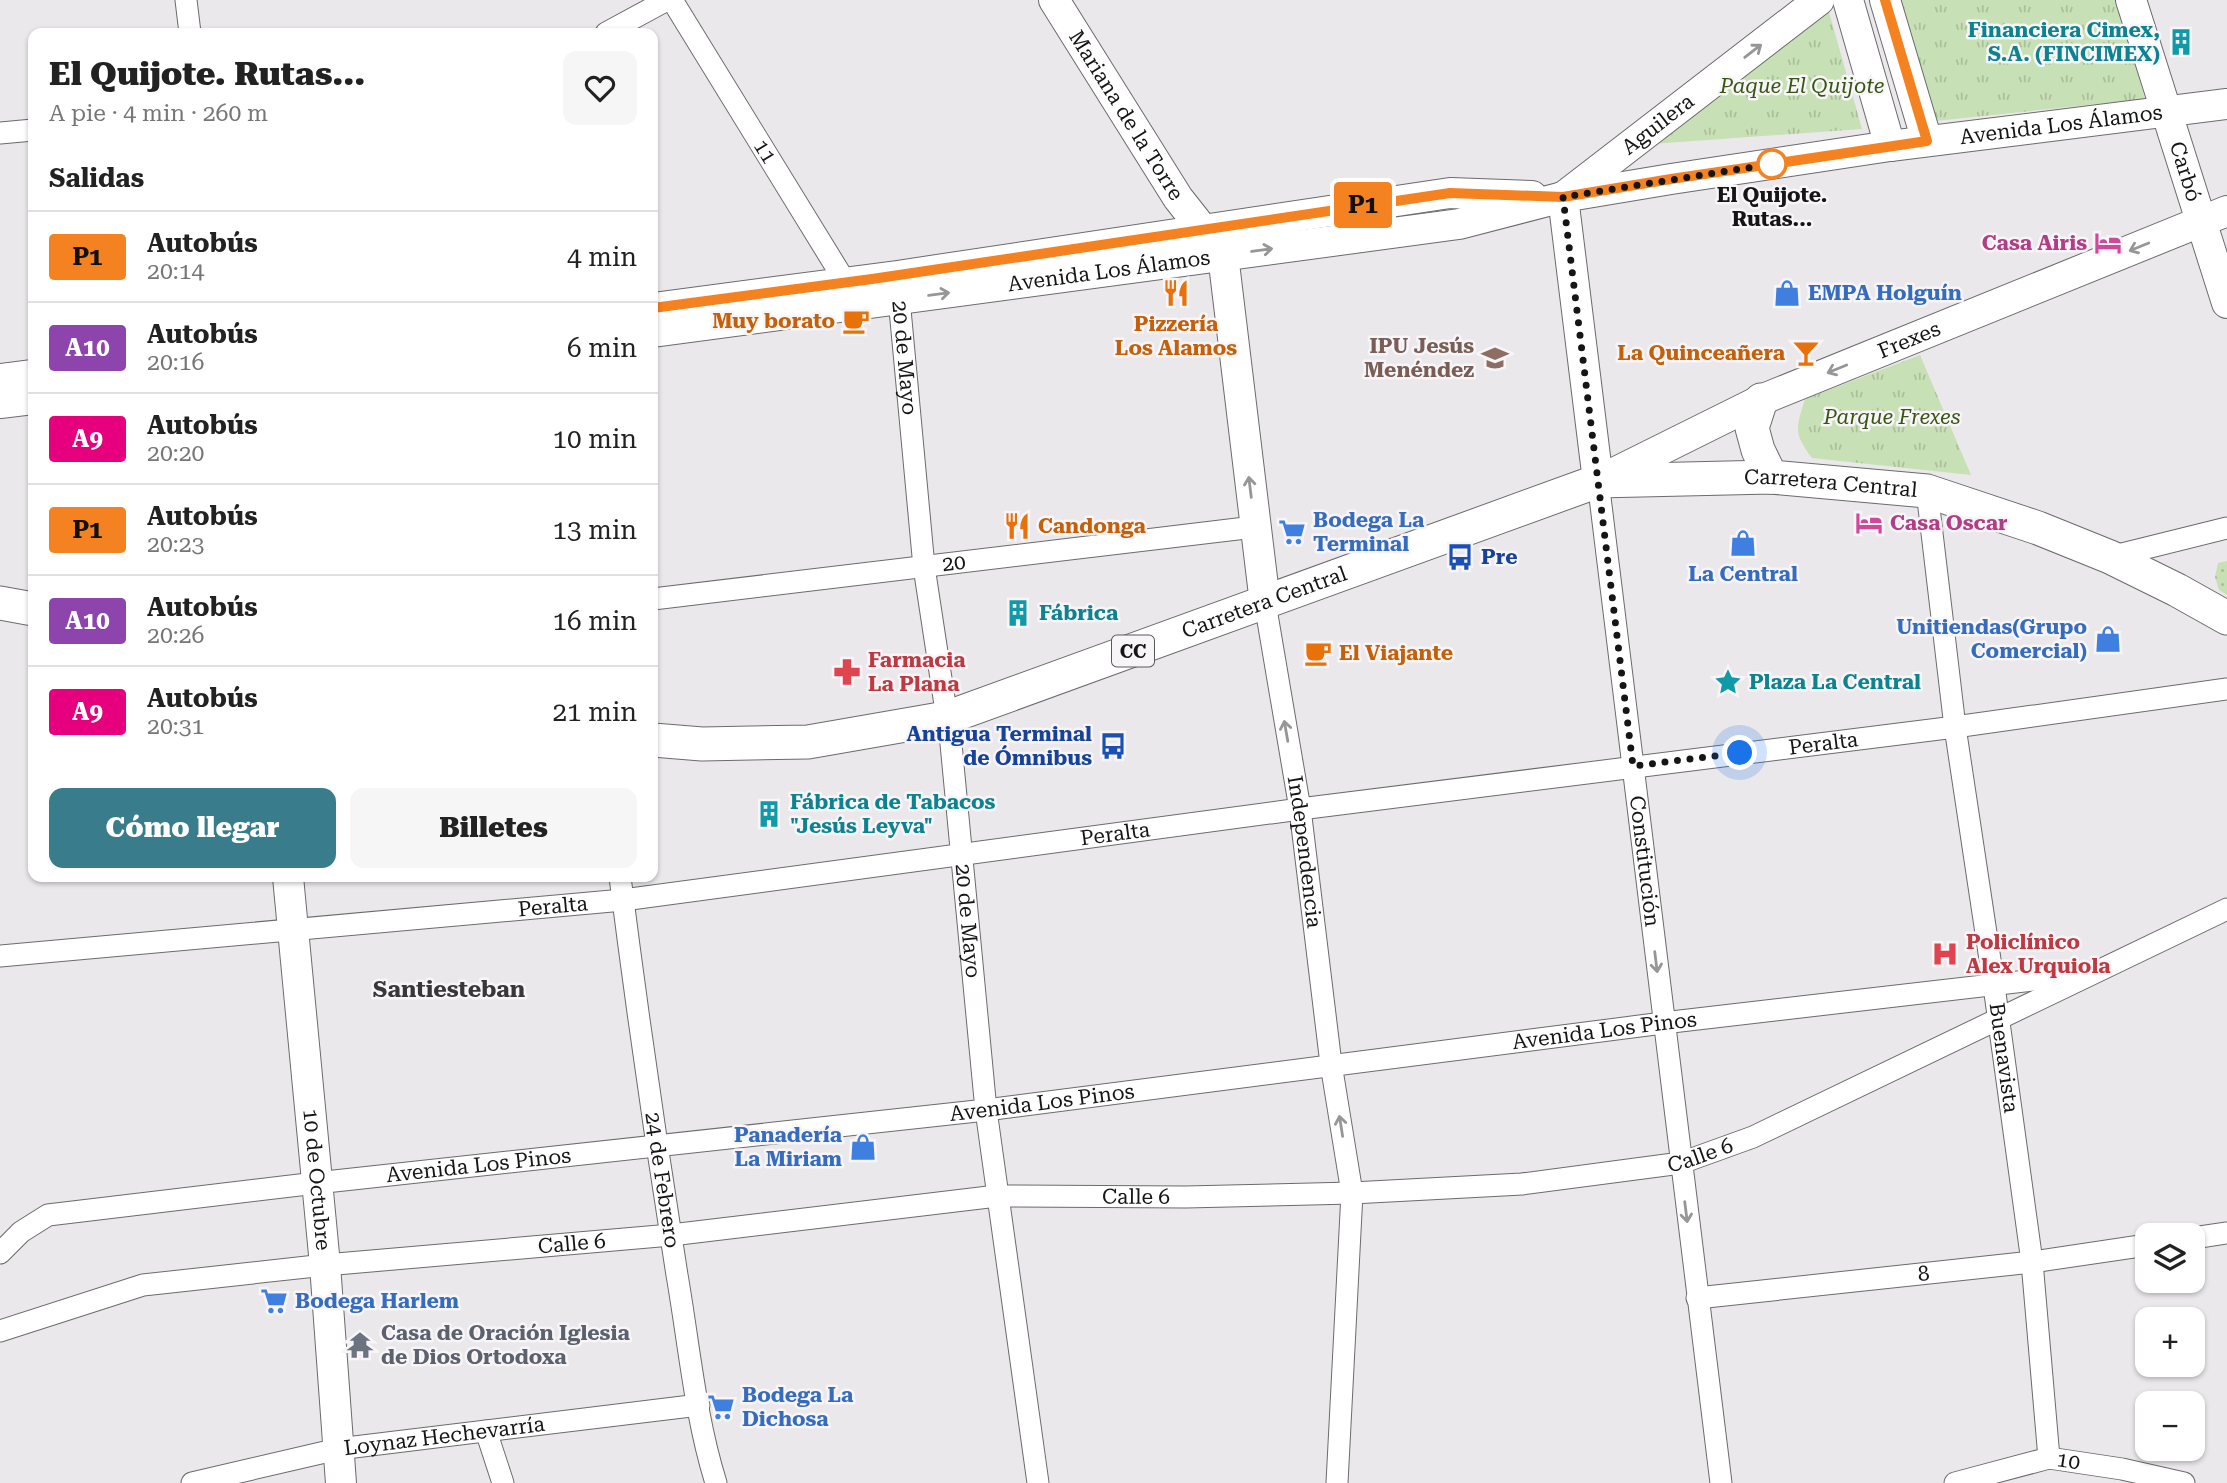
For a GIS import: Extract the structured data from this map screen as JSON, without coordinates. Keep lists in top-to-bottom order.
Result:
{
  "streets": {
    "main road": [
      "Mariana de la Torre",
      "Aguilera",
      "Avenida Los Álamos",
      "Carbó",
      "Frexes",
      "Carretera Central",
      "CC",
      "Independencia",
      "Constitución",
      "10 de Octubre"
    ],
    "street": [
      "11",
      "20 de Mayo",
      "20",
      "Peralta",
      "Avenida Los Pinos",
      "Buenavista",
      "Calle 6",
      "24 de Febrero",
      "8",
      "Loynaz Hechevarría",
      "10"
    ]
  },
  "crossings": [
    ["Mariana de la Torre", "Avenida Los Álamos"],
    ["Aguilera", "Avenida Los Álamos"],
    ["Aguilera", "Constitución"],
    ["Avenida Los Álamos", "11"],
    ["Avenida Los Álamos", "Carbó"],
    ["Avenida Los Álamos", "20 de Mayo"],
    ["Avenida Los Álamos", "Independencia"],
    ["Avenida Los Álamos", "Constitución"],
    ["Carbó", "Frexes"],
    ["Frexes", "Carretera Central"],
    ["Frexes", "Constitución"],
    ["20 de Mayo", "Carretera Central"],
    ["20 de Mayo", "20"],
    ["20 de Mayo", "Peralta"],
    ["20 de Mayo", "Avenida Los Pinos"],
    ["20 de Mayo", "Calle 6"],
    ["Carretera Central", "Independencia"],
    ["Carretera Central", "Constitución"],
    ["Carretera Central", "Buenavista"],
    ["20", "Independencia"],
    ["Peralta", "Independencia"],
    ["Peralta", "Constitución"],
    ["Peralta", "Buenavista"],
    ["Peralta", "10 de Octubre"],
    ["Peralta", "24 de Febrero"],
    ["Independencia", "Avenida Los Pinos"],
    ["Independencia", "Calle 6"],
    ["Constitución", "Avenida Los Pinos"],
    ["Constitución", "Calle 6"],
    ["Constitución", "8"],
    ["Avenida Los Pinos", "Buenavista"],
    ["Avenida Los Pinos", "Calle 6"],
    ["Avenida Los Pinos", "10 de Octubre"],
    ["Avenida Los Pinos", "24 de Febrero"],
    ["Buenavista", "Calle 6"],
    ["Buenavista", "8"],
    ["Buenavista", "10"],
    ["Calle 6", "10 de Octubre"],
    ["Calle 6", "24 de Febrero"],
    ["10 de Octubre", "Loynaz Hechevarría"],
    ["24 de Febrero", "Loynaz Hechevarría"]
  ],
  "one_way": ["Aguilera", "Frexes", "Independencia"],
  "districts": ["Santiesteban"],
  "parks": ["Paque El Quijote", "Parque Frexes"],
  "places": {
    "building": ["Financiera Cimex, S.A. (FINCIMEX)", "Fábrica", "Fábrica de Tabacos \"Jesús Leyva\""],
    "other": ["El Quijote. Rutas..."],
    "hotel": ["Casa Airis", "Casa Oscar"],
    "restaurant": ["Pizzería Los Alamos", "Candonga"],
    "shop": [
      "EMPA Holguín",
      "La Central",
      "Unitiendas(Grupo Comercial)",
      "Panadería La Miriam"
    ],
    "cafe": ["Muy borato", "El Viajante"],
    "bar": ["La Quinceañera"],
    "school or university": ["IPU Jesús Menéndez"],
    "supermarket": ["Bodega La Terminal", "Bodega Harlem", "Bodega La Dichosa"],
    "bus stop": ["Pre", "Antigua Terminal de Ómnibus"],
    "pharmacy": ["Farmacia La Plana"],
    "place": ["Plaza La Central"],
    "hospital": ["Policlínico Alex Urquiola"],
    "temple": ["Casa de Oración Iglesia de Dios Ortodoxa"]
  },
  "lines": ["bus line P1"],
  "page": {
    "on_map": "P1",
    "heading": [
      ["El Quijote. Rutas...", "A pie · 4 min · 260 m"],
      "Salidas"
    ],
    "list": [
      {
        "mark": "P1",
        "name": "Autobús",
        "note": "20:14",
        "value": "4 min"
      },
      {
        "mark": "A10",
        "name": "Autobús",
        "note": "20:16",
        "value": "6 min"
      },
      {
        "mark": "A9",
        "name": "Autobús",
        "note": "20:20",
        "value": "10 min"
      },
      {
        "mark": "P1",
        "name": "Autobús",
        "note": "20:23",
        "value": "13 min"
      },
      {
        "mark": "A10",
        "name": "Autobús",
        "note": "20:26",
        "value": "16 min"
      },
      {
        "mark": "A9",
        "name": "Autobús",
        "note": "20:31",
        "value": "21 min"
      }
    ],
    "buttons": ["Cómo llegar", "Billetes"],
    "map_buttons": ["+", "−"]
  }
}
